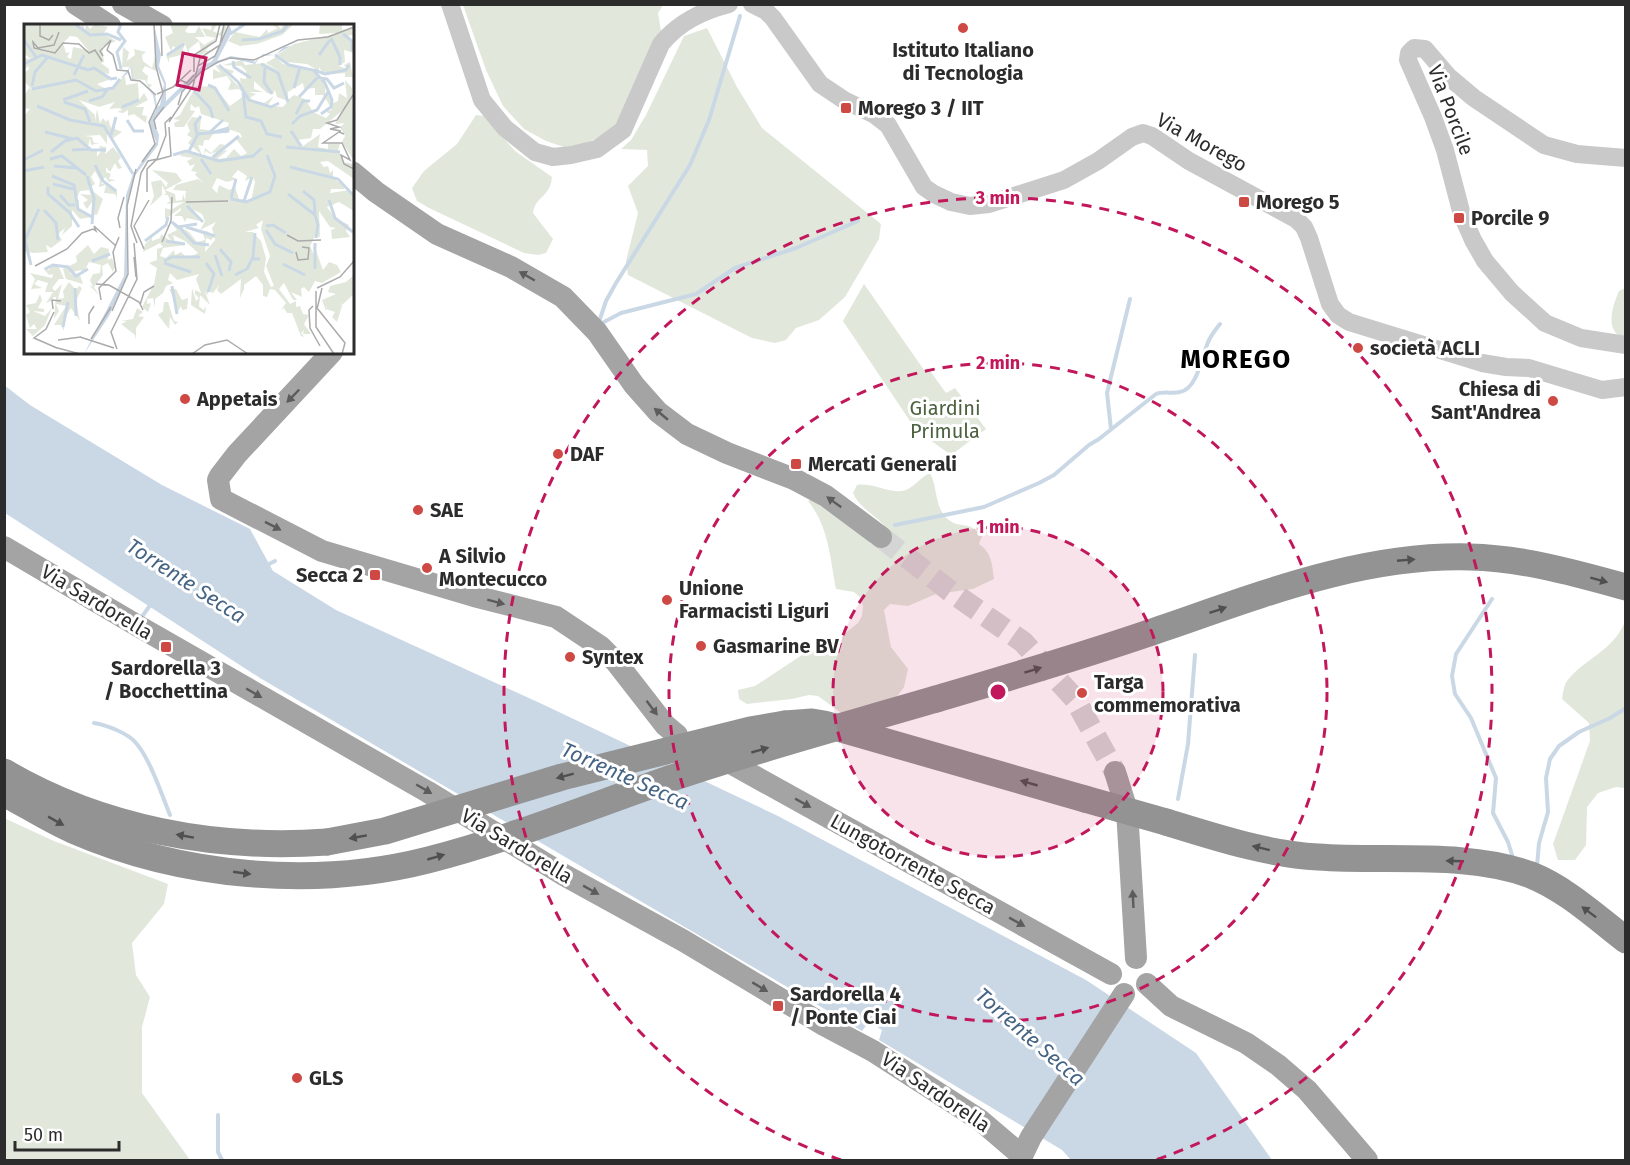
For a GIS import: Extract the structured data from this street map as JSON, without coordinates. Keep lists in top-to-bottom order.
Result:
{
  "streets": {
    "main road": ["Via Sardorella", "Lungotorrente Secca"],
    "street": ["Via Porcile", "Via Morego"]
  },
  "one_way": ["Via Sardorella", "Lungotorrente Secca"],
  "districts": ["MOREGO"],
  "water": ["Torrente Secca"],
  "parks": ["Giardini Primula"],
  "places": {
    "other": [
      "Istituto Italiano di Tecnologia",
      "società ACLI",
      "Appetais",
      "Chiesa di Sant'Andrea",
      "DAF",
      "SAE",
      "A Silvio Montecucco",
      "Unione Farmacisti Liguri",
      "Gasmarine BV",
      "Syntex",
      "Targa commemorativa",
      "GLS"
    ],
    "transit": [
      "Morego 3 / IIT",
      "Morego 5",
      "Porcile 9",
      "Mercati Generali",
      "Secca 2",
      "Sardorella 3 / Bocchettina",
      "Sardorella 4 / Ponte Ciai"
    ]
  },
  "scale_bar": "50 m",
  "rings": ["3 min", "2 min", "1 min"]
}
